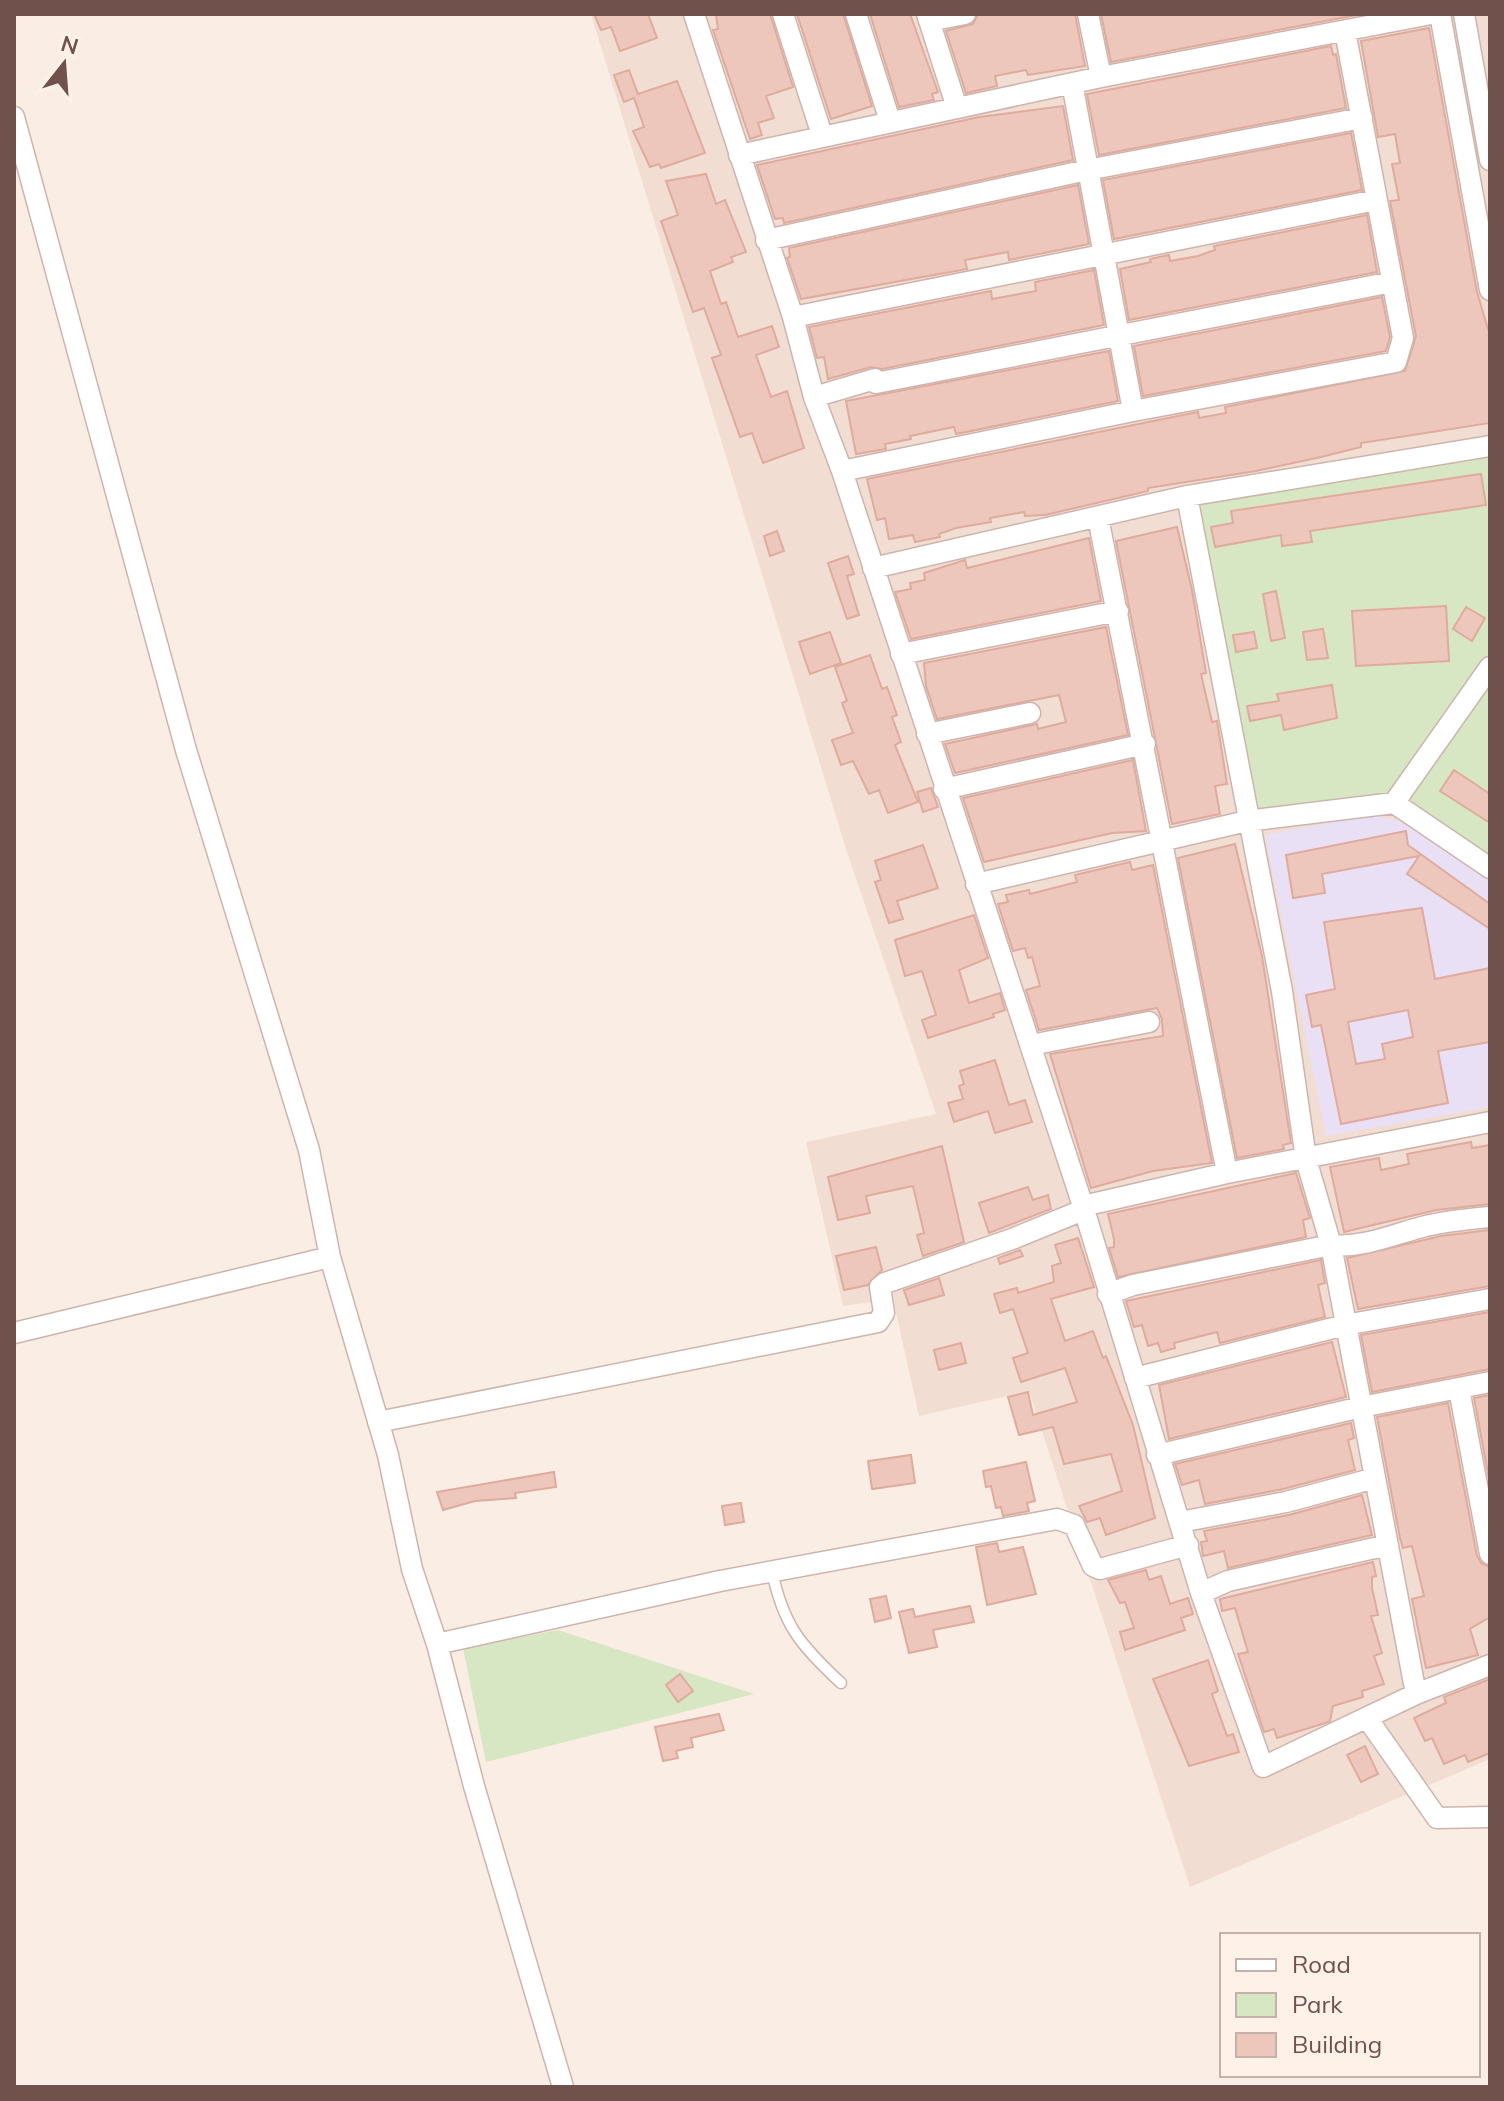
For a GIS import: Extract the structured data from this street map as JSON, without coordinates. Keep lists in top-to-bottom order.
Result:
{
  "legend": ["Road", "Park", "Building"],
  "north": "top"
}
